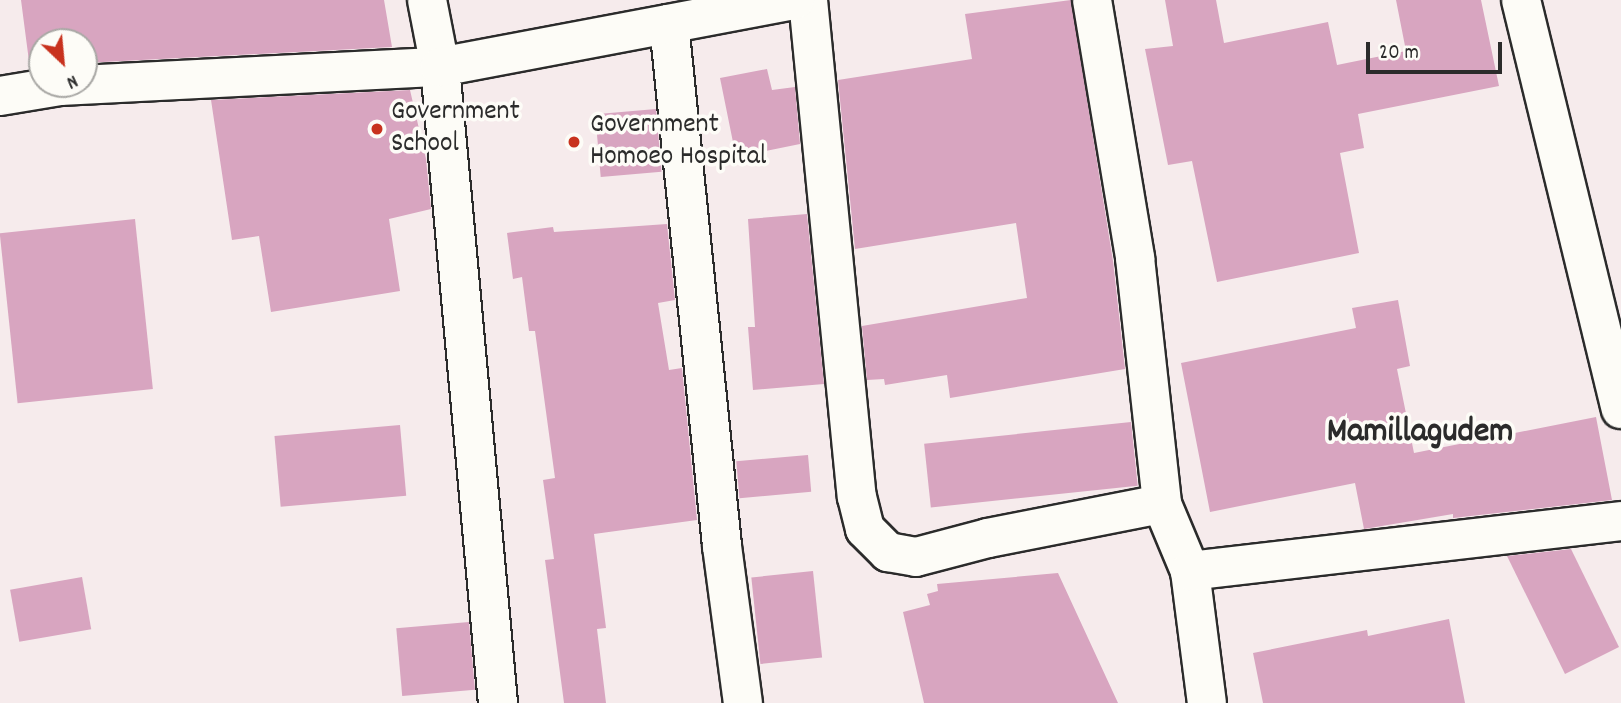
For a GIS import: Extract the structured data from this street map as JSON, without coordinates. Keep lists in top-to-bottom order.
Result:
{
  "districts": ["Mamillagudem"],
  "places": ["Government School", "Government Homoeo Hospital"],
  "scale_bar": "20 m",
  "north": "bottom right"
}
